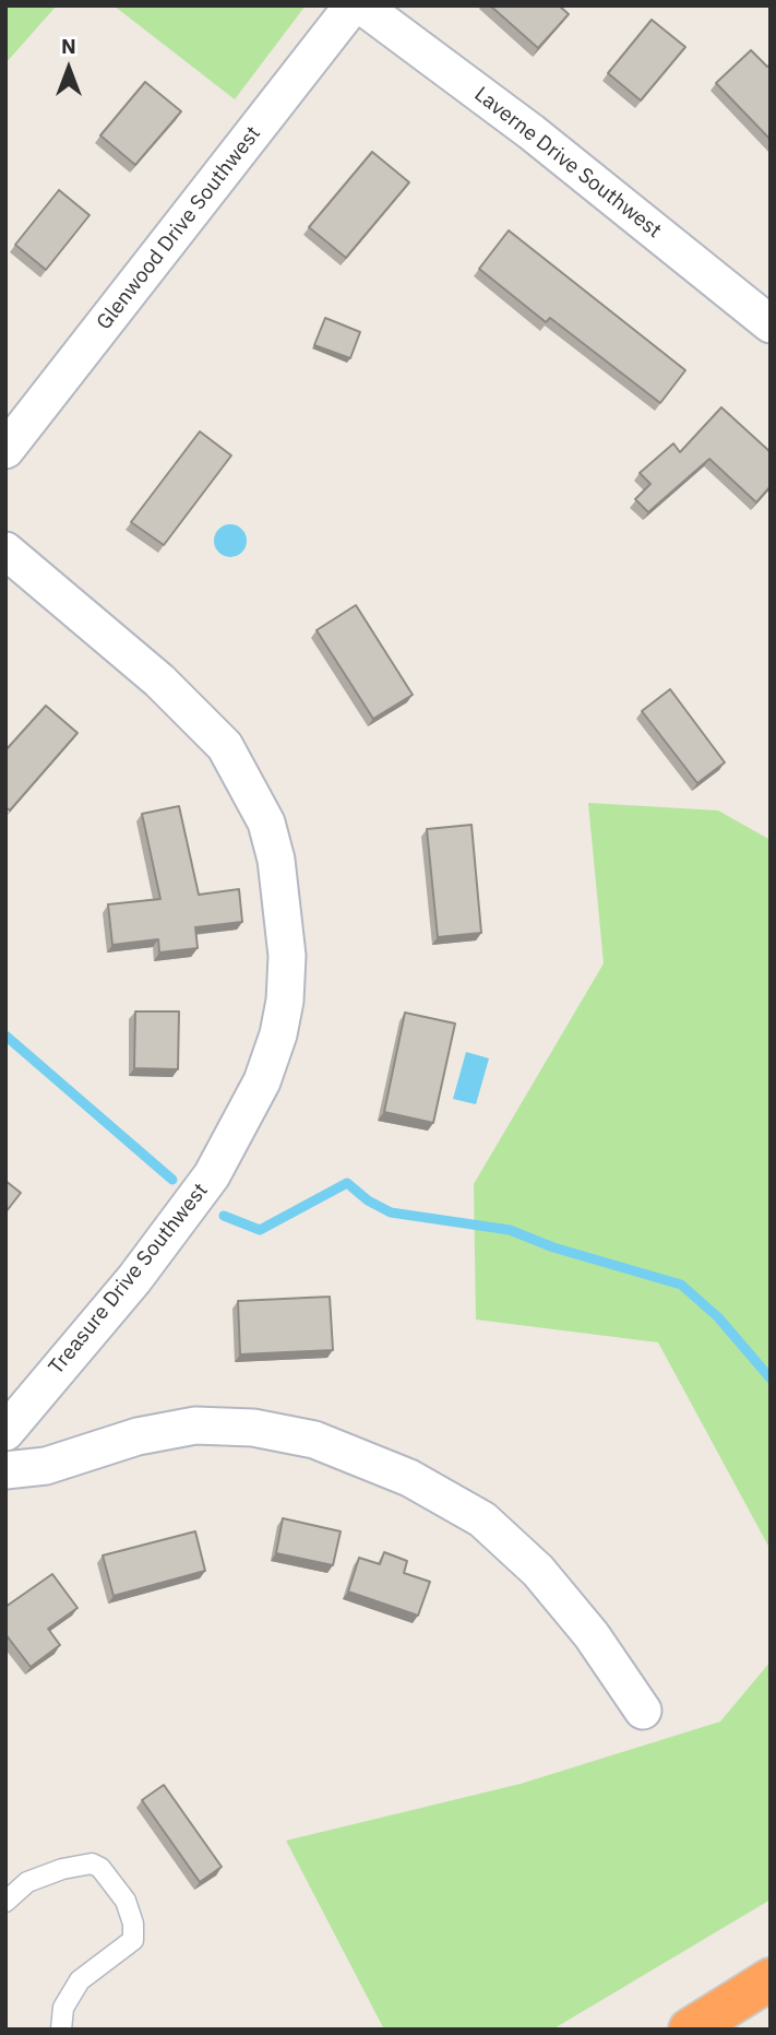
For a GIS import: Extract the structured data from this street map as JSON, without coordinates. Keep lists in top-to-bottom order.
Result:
{
  "streets": {
    "street": ["Laverne Drive Southwest", "Glenwood Drive Southwest", "Treasure Drive Southwest"]
  },
  "north": "top"
}
